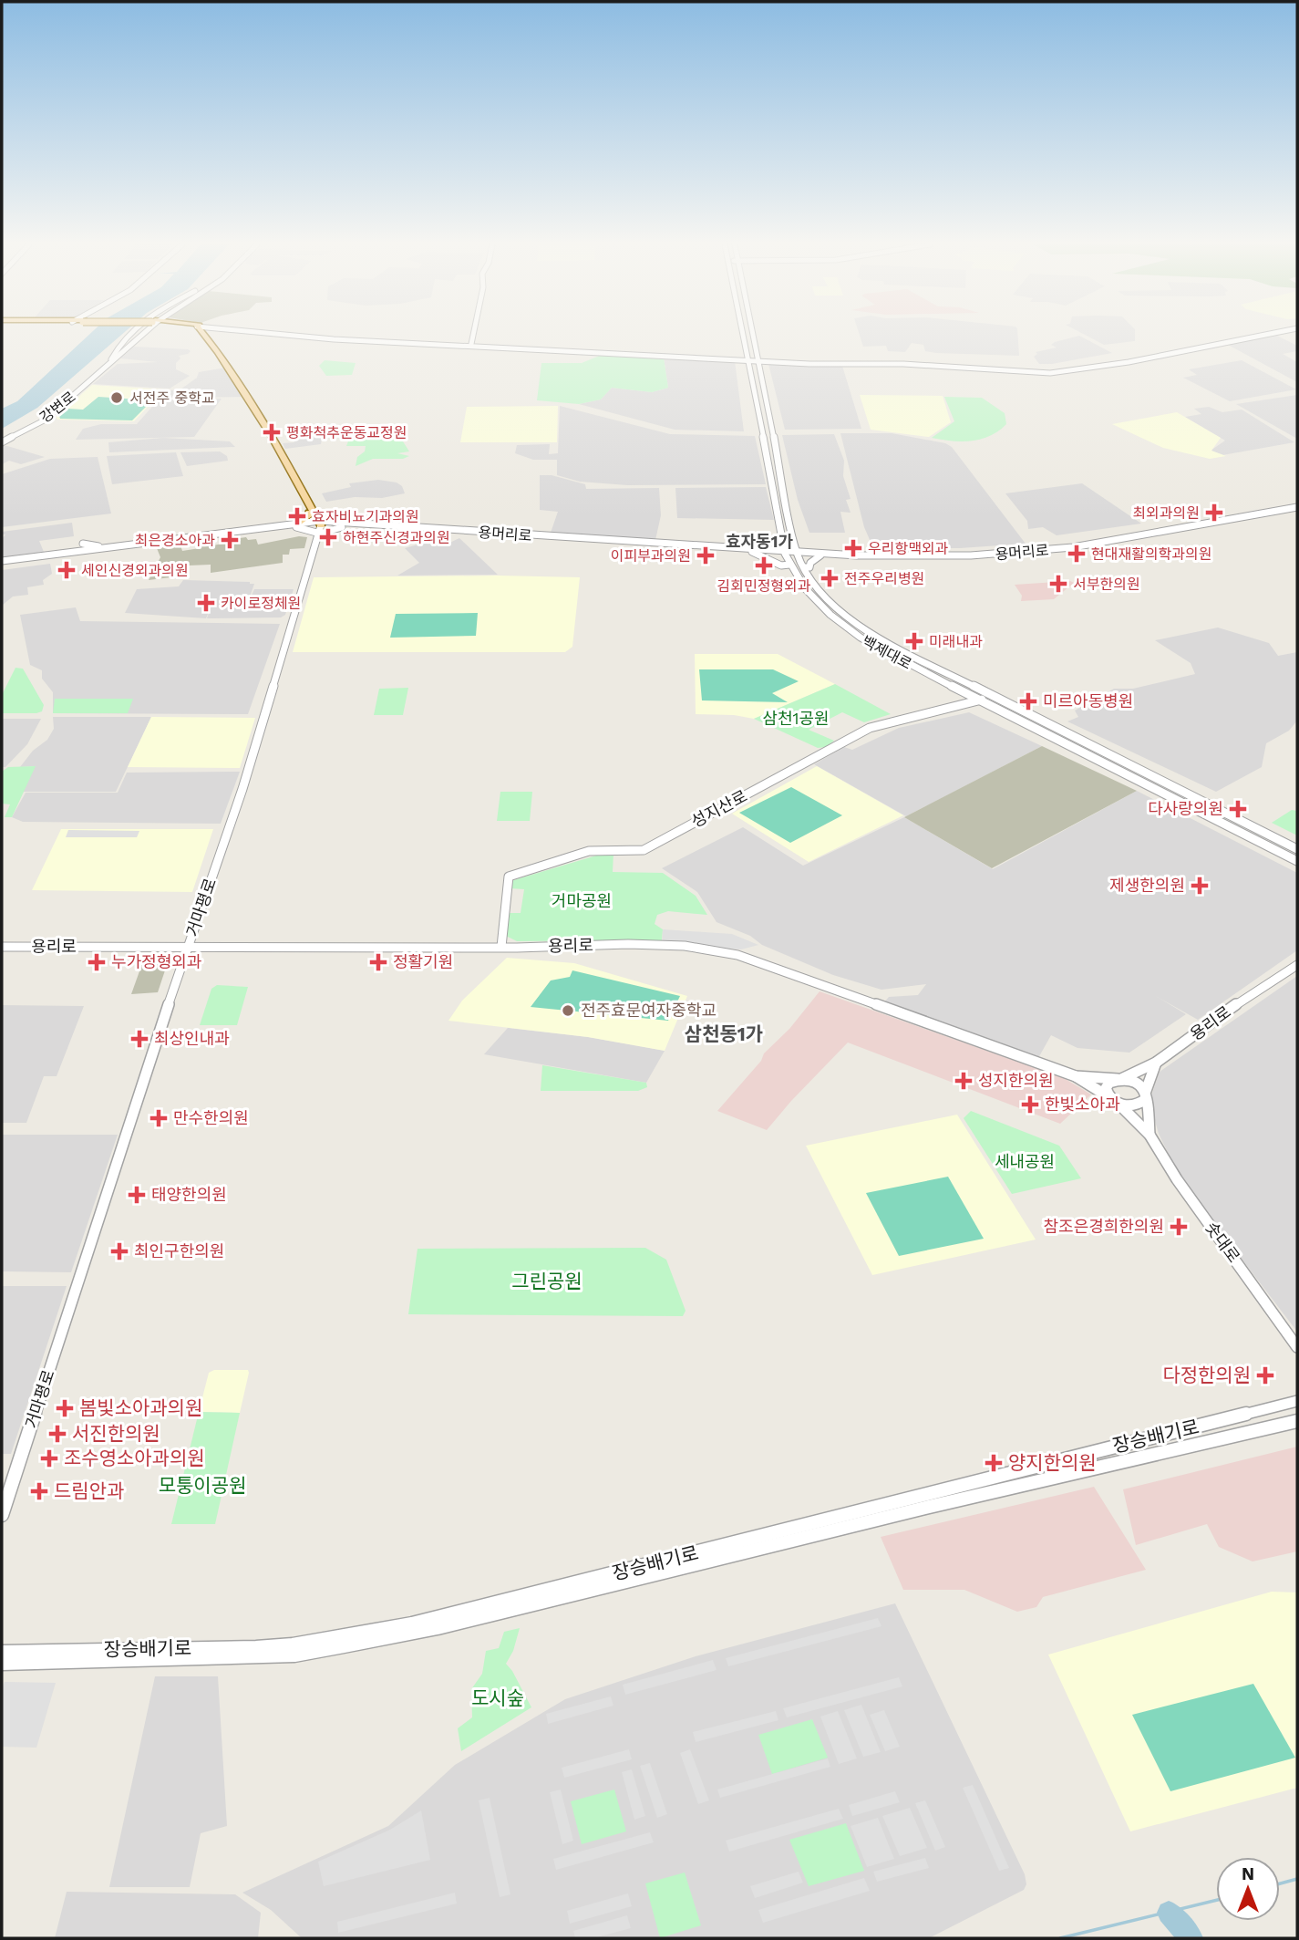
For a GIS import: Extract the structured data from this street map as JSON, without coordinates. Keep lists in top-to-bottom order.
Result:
{
  "streets": {
    "street": [
      "강변로",
      "용머리로",
      "백제대로",
      "성지산로",
      "거마평로",
      "용리로",
      "솟대로",
      "장승배기로"
    ]
  },
  "crossings": [
    ["용머리로", "백제대로"],
    ["용머리로", "거마평로"],
    ["백제대로", "성지산로"],
    ["성지산로", "용리로"],
    ["거마평로", "용리로"]
  ],
  "districts": ["효자동1가", "삼천동1가"],
  "parks": [
    "삼천1공원",
    "거마공원",
    "세내공원",
    "그린공원",
    "모퉁이공원",
    "도시숲"
  ],
  "places": {
    "other": ["서전주 중학교", "전주효문여자중학교"],
    "health": [
      "평화척추운동교정원",
      "최외과의원",
      "효자비뇨기과의원",
      "하현주신경과의원",
      "최은경소아과",
      "우리항맥외과",
      "현대재활의학과의원",
      "이피부과의원",
      "김회민정형외과",
      "세인신경외과의원",
      "전주우리병원",
      "서부한의원",
      "카이로정체원",
      "미래내과",
      "미르아동병원",
      "다사랑의원",
      "제생한의원",
      "누가정형외과",
      "정활기원",
      "최상인내과",
      "성지한의원",
      "한빛소아과",
      "만수한의원",
      "태양한의원",
      "참조은경희한의원",
      "최인구한의원",
      "다정한의원",
      "봄빛소아과의원",
      "서진한의원",
      "조수영소아과의원",
      "양지한의원",
      "드림안과"
    ]
  },
  "north": "top"
}
